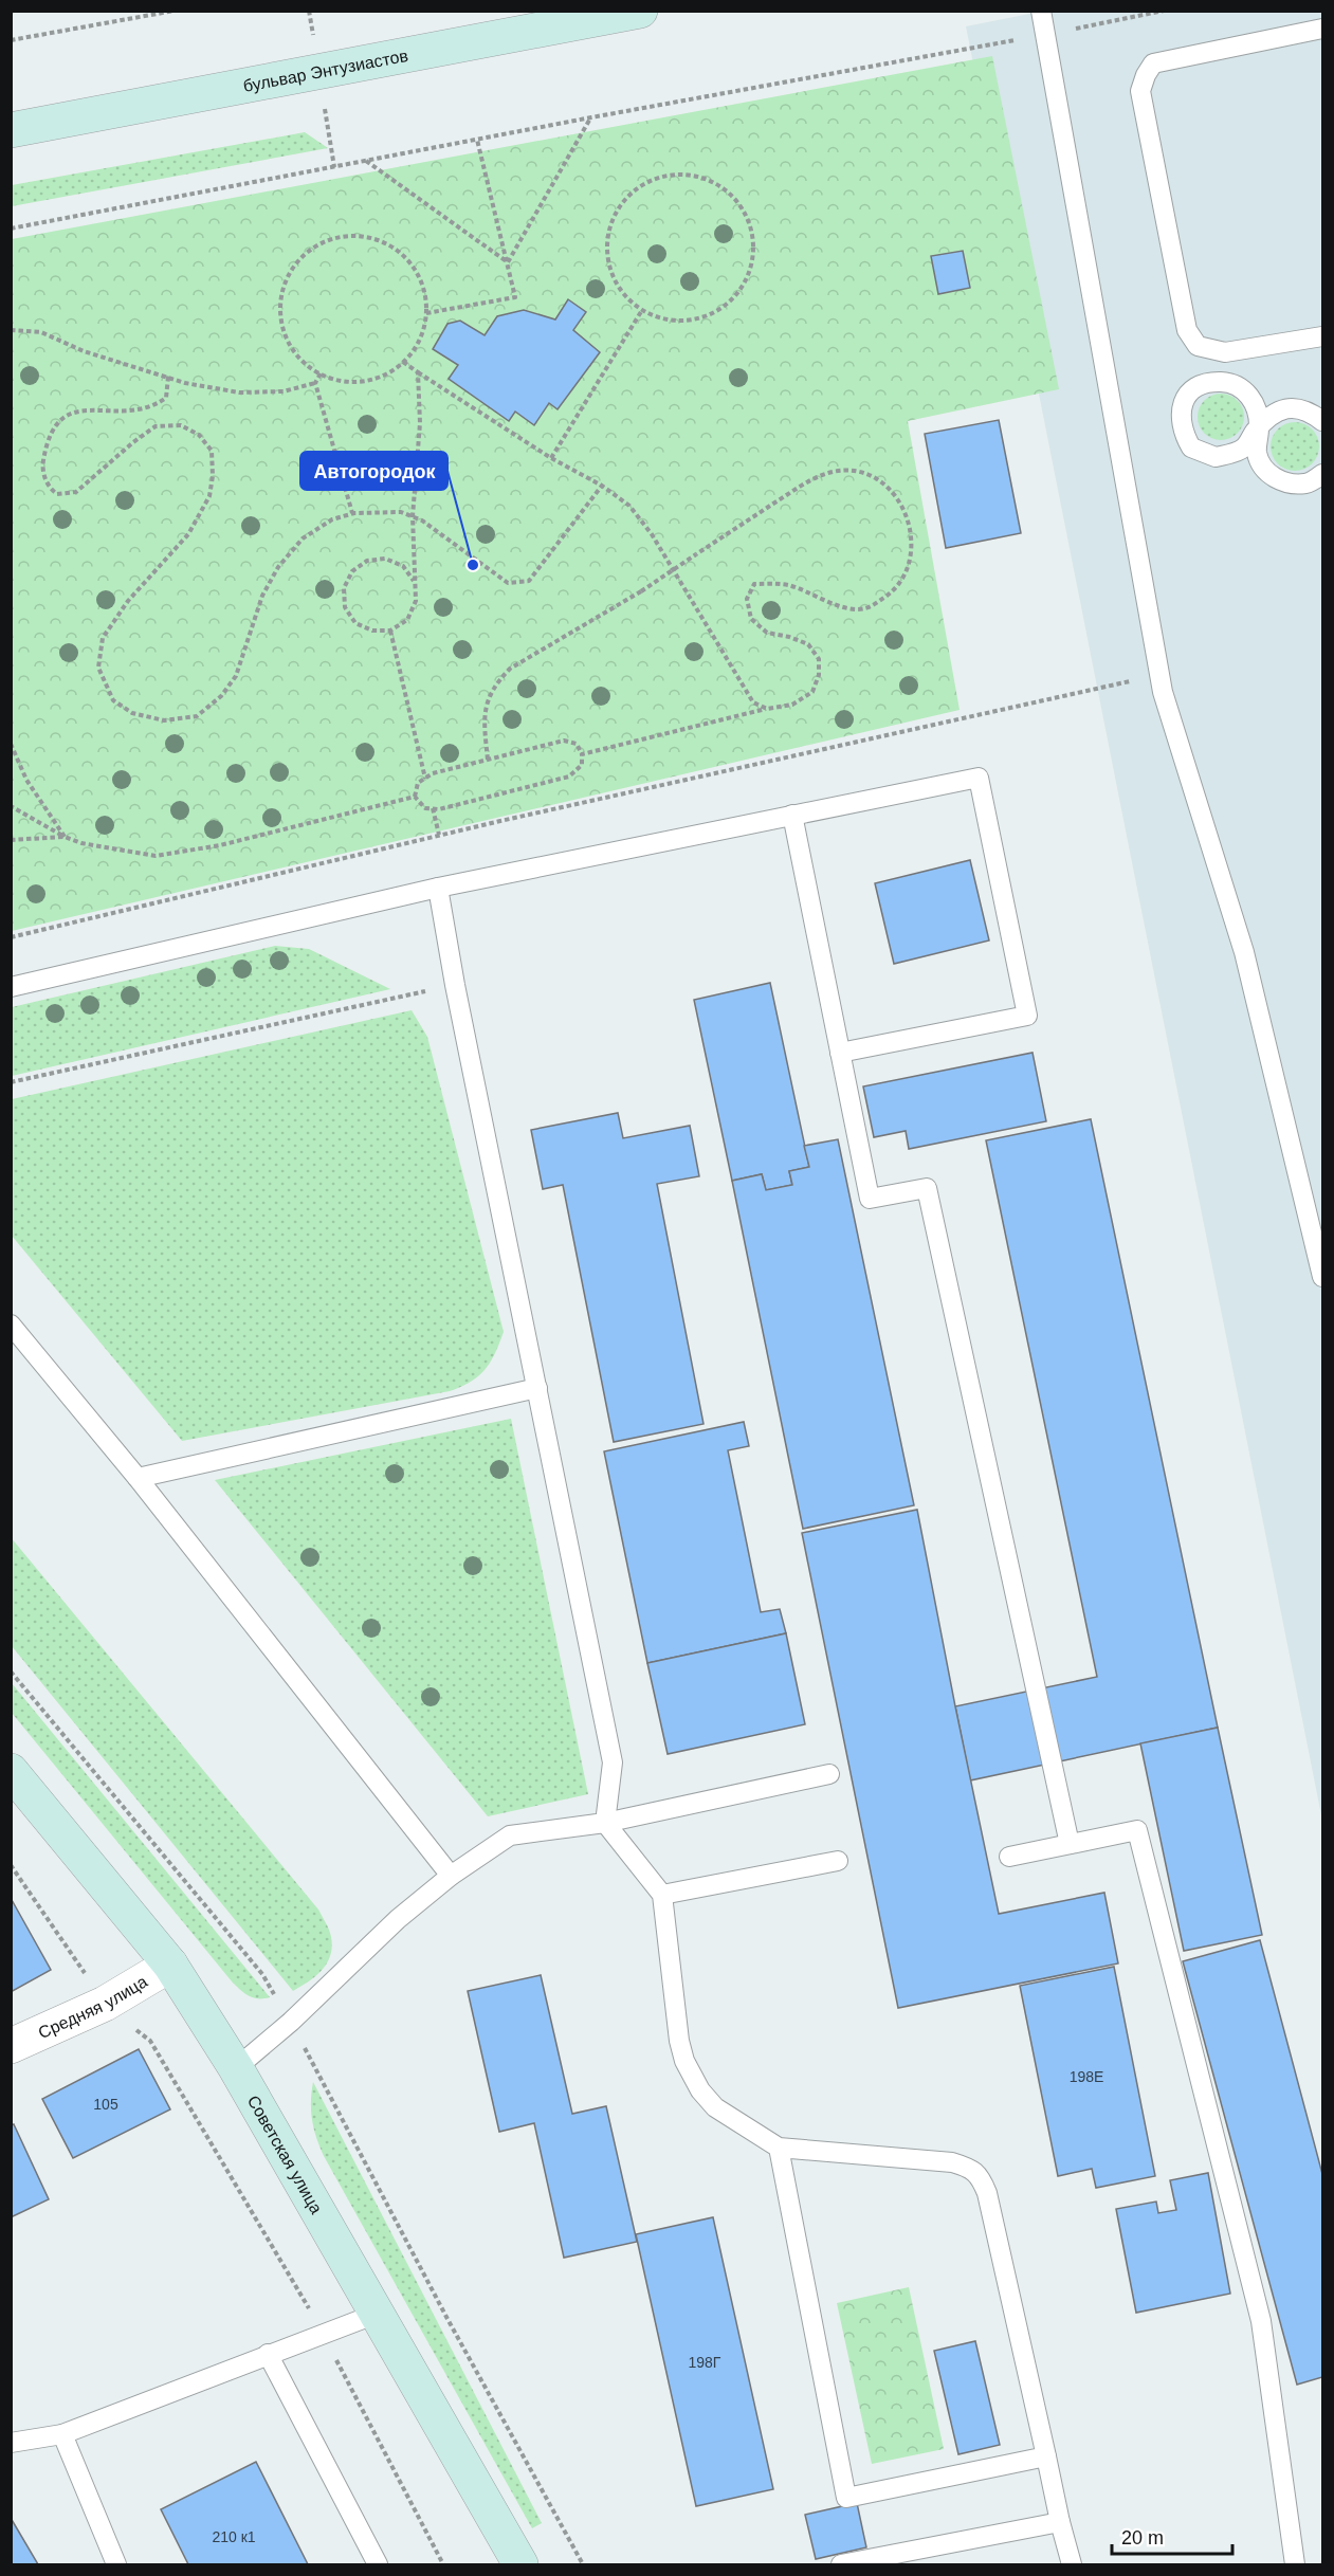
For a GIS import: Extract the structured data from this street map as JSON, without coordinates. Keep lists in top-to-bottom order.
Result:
{
  "streets": {
    "main road": ["бульвар Энтузиастов", "Советская улица"],
    "street": ["Средняя улица"]
  },
  "crossings": [
    ["Средняя улица", "Советская улица"]
  ],
  "places": ["Автогородок"],
  "house_numbers": [
    "198Е",
    "105",
    "198Г",
    "210 к1"
  ],
  "scale_bar": "20 m"
}
